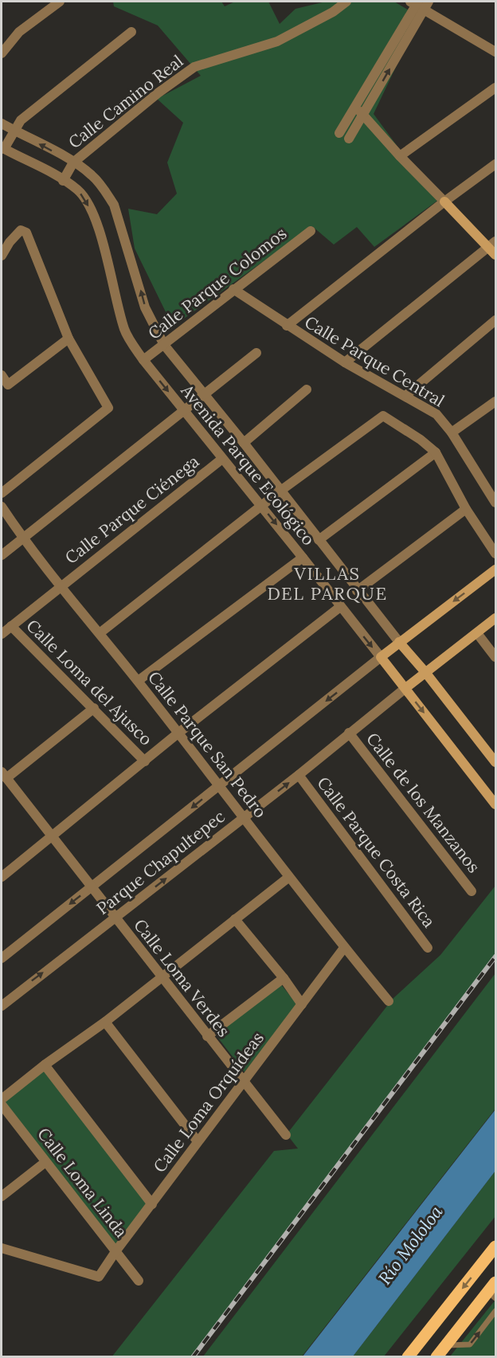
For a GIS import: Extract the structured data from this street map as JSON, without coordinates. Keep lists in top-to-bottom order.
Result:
{
  "streets": {
    "street": [
      "Calle Camino Real",
      "Calle Parque Colomos",
      "Calle Parque Central",
      "Avenida Parque Ecológico",
      "Calle Parque Ciénega",
      "Calle Loma del Ajusco",
      "Calle Parque San Pedro",
      "Calle de los Manzanos",
      "Calle Parque Costa Rica",
      "Parque Chapultepec",
      "Calle Loma Verdes",
      "Calle Loma Orquídeas",
      "Calle Loma Linda"
    ]
  },
  "crossings": [
    ["Calle Camino Real", "Avenida Parque Ecológico"],
    ["Calle Parque Colomos", "Calle Parque Central"],
    ["Calle Parque Colomos", "Avenida Parque Ecológico"],
    ["Avenida Parque Ecológico", "Calle Parque Ciénega"],
    ["Avenida Parque Ecológico", "Parque Chapultepec"],
    ["Calle Parque Ciénega", "Calle Loma del Ajusco"],
    ["Calle Parque Ciénega", "Calle Parque San Pedro"],
    ["Calle Parque San Pedro", "Parque Chapultepec"],
    ["Calle Parque San Pedro", "Calle Loma Orquídeas"],
    ["Calle de los Manzanos", "Parque Chapultepec"],
    ["Calle Parque Costa Rica", "Parque Chapultepec"],
    ["Parque Chapultepec", "Calle Loma Verdes"],
    ["Calle Loma Verdes", "Calle Loma Orquídeas"],
    ["Calle Loma Orquídeas", "Calle Loma Linda"]
  ],
  "districts": ["VILLAS DEL PARQUE"],
  "water": ["Río Mololoa"]
}
